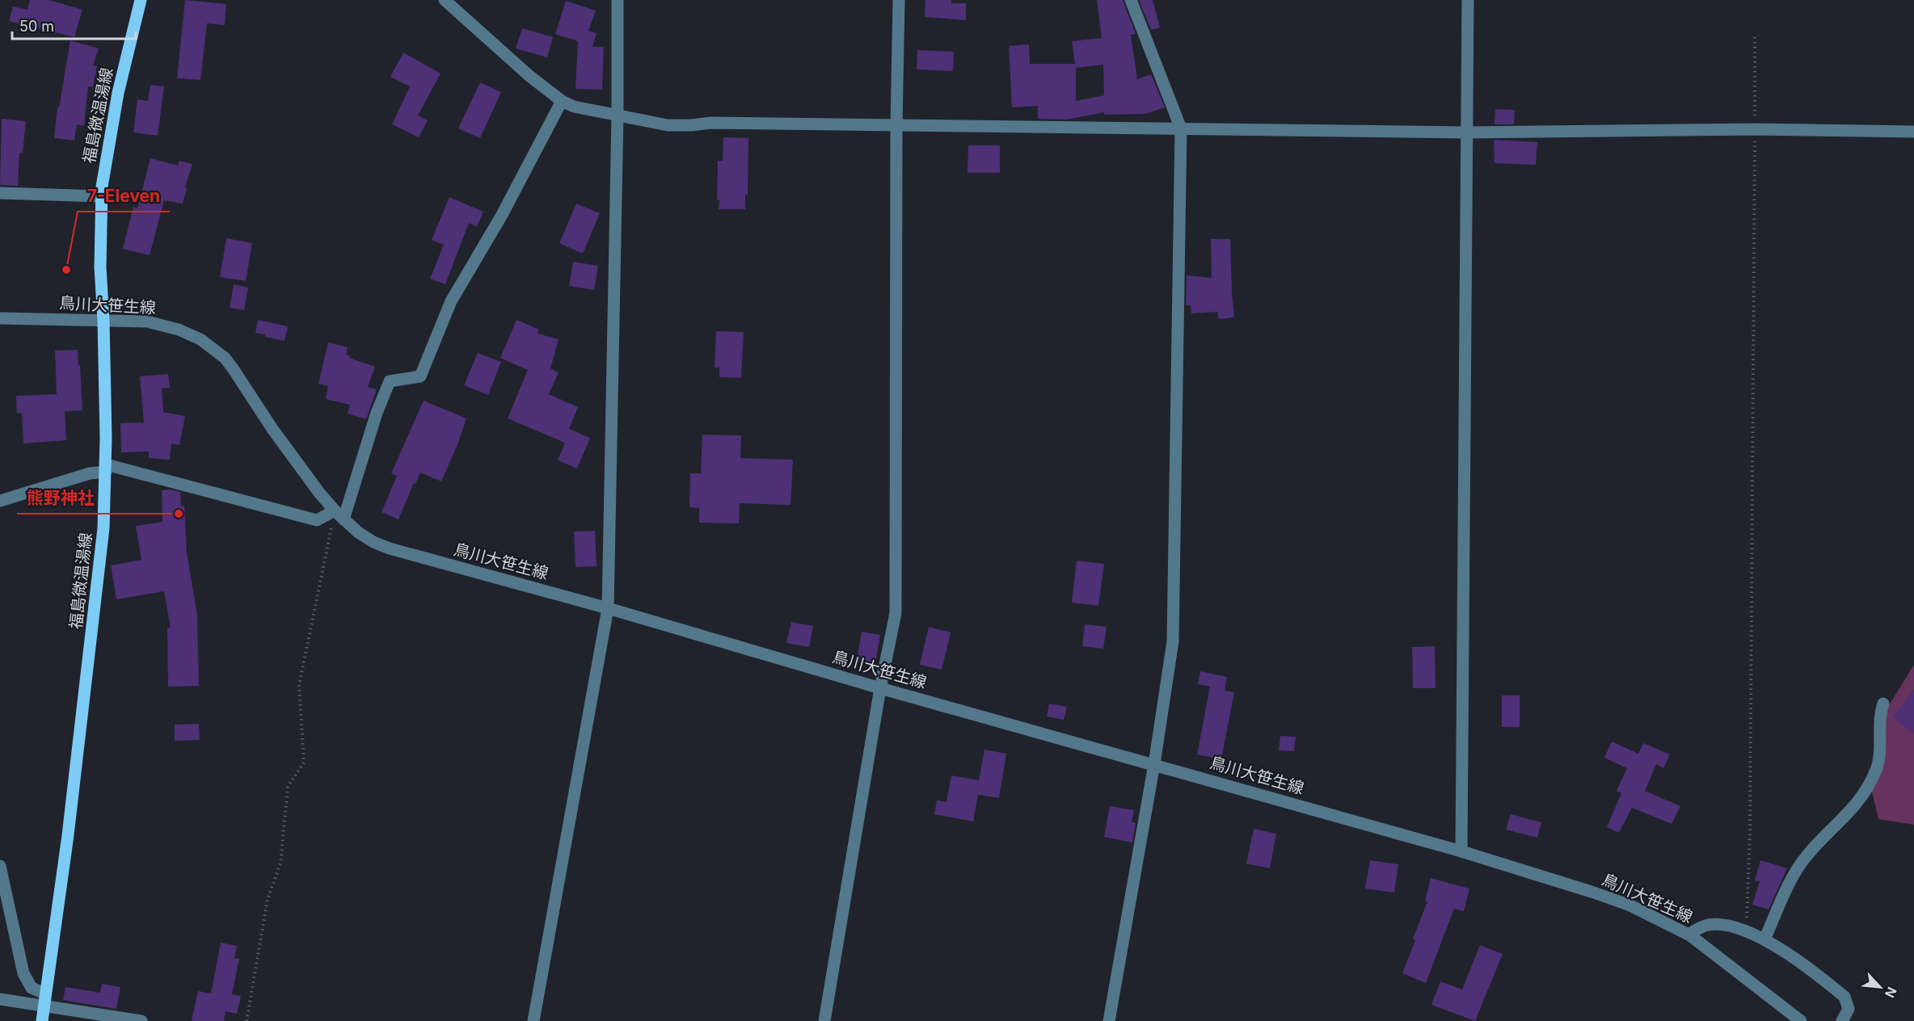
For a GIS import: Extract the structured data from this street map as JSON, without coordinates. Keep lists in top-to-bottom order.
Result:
{
  "streets": {
    "main road": ["福島微温湯線"],
    "street": ["鳥川大笹生線"]
  },
  "crossings": [
    ["福島微温湯線", "鳥川大笹生線"]
  ],
  "places": ["7-Eleven", "熊野神社"],
  "scale_bar": "50 m",
  "north": "bottom right"
}
